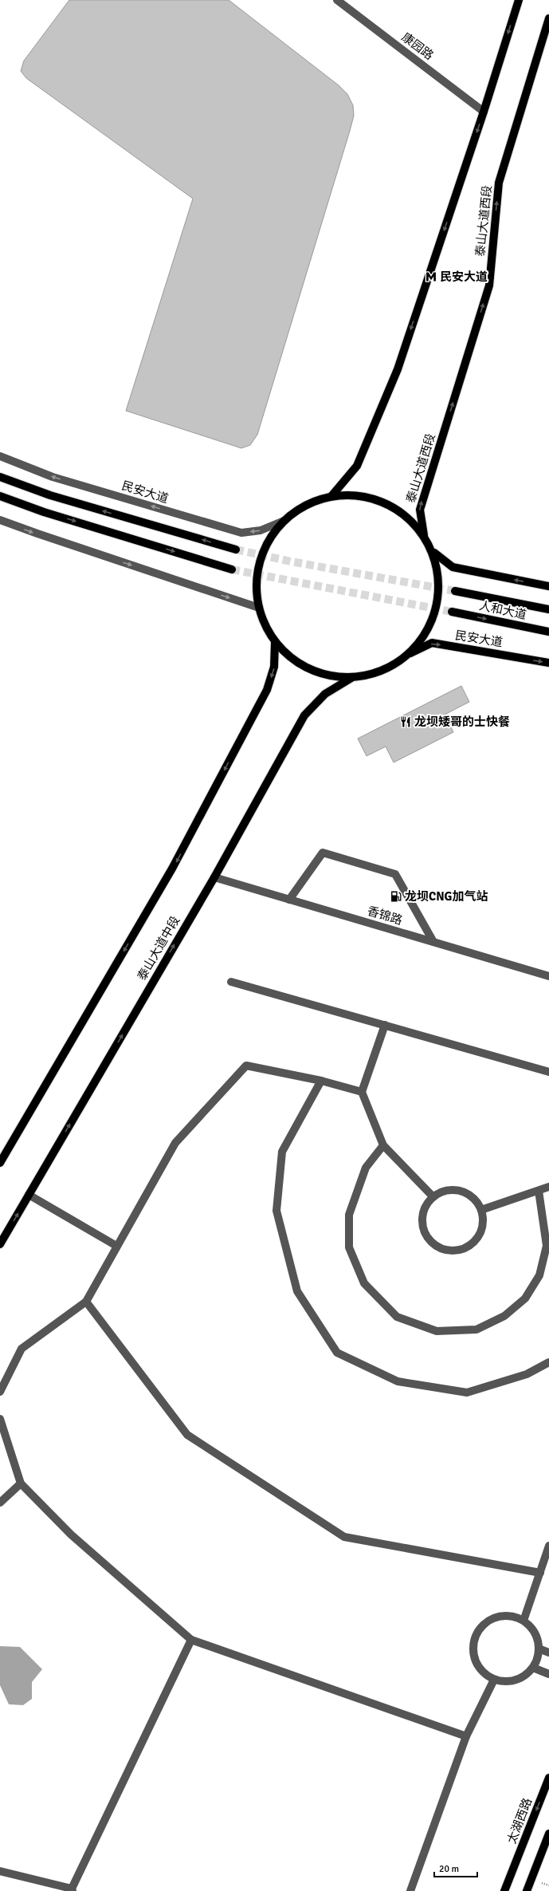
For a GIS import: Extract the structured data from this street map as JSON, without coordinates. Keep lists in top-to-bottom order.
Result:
{
  "streets": {
    "main road": [
      "泰山大道西段",
      "民安大道",
      "人和大道",
      "泰山大道中段",
      "太湖西路"
    ],
    "street": ["康园路", "香锦路"]
  },
  "crossings": [
    ["香锦路", "泰山大道中段"]
  ],
  "places": {
    "metro station": ["民安大道"],
    "restaurant": ["龙坝矮哥的士快餐"],
    "fuel station": ["龙坝CNG加气站"]
  },
  "scale_bar": "20 m"
}
